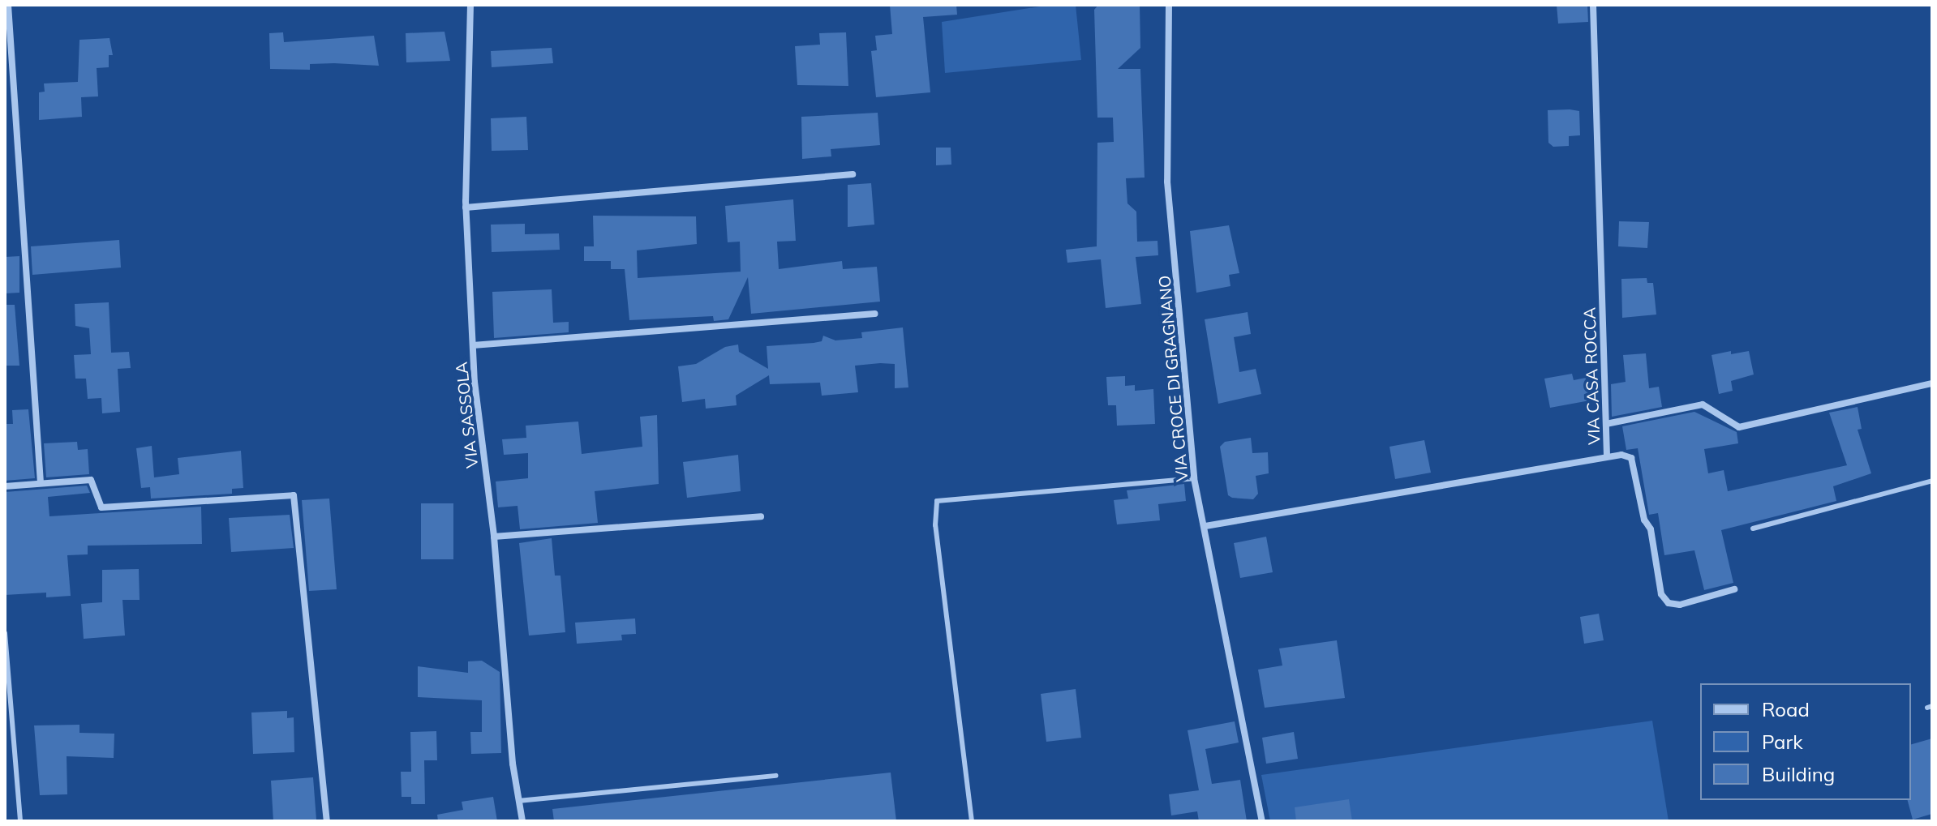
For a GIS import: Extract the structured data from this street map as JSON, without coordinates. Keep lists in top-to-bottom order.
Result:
{
  "streets": {
    "street": ["VIA CASA ROCCA", "VIA CROCE DI GRAGNANO", "VIA SASSOLA"]
  },
  "crossings": [
    ["VIA CASA ROCCA", "VIA CROCE DI GRAGNANO"]
  ],
  "legend": ["Road", "Park", "Building"]
}
